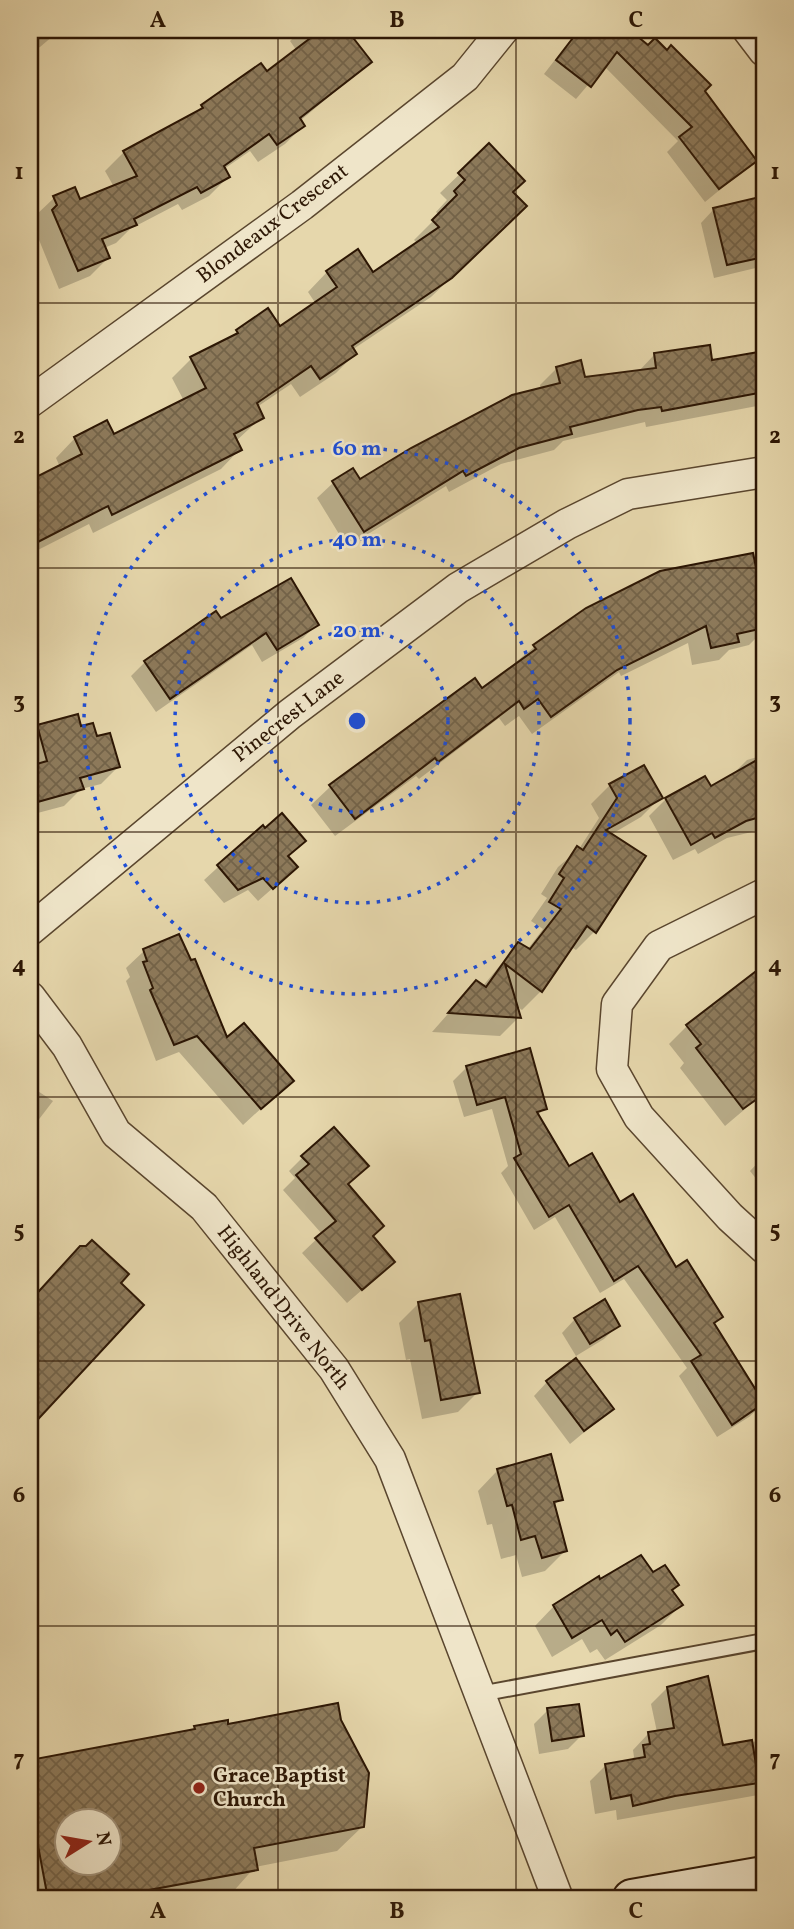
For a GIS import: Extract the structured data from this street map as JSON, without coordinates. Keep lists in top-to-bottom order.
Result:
{
  "streets": {
    "street": ["Blondeaux Crescent", "Pinecrest Lane", "Highland Drive North"]
  },
  "places": ["Grace Baptist Church"],
  "north": "right",
  "grid": {
    "columns": ["A", "B", "C"],
    "rows": [
      "1",
      "2",
      "3",
      "4",
      "5",
      "6",
      "7"
    ]
  },
  "rings": ["60 m", "40 m", "20 m"]
}
